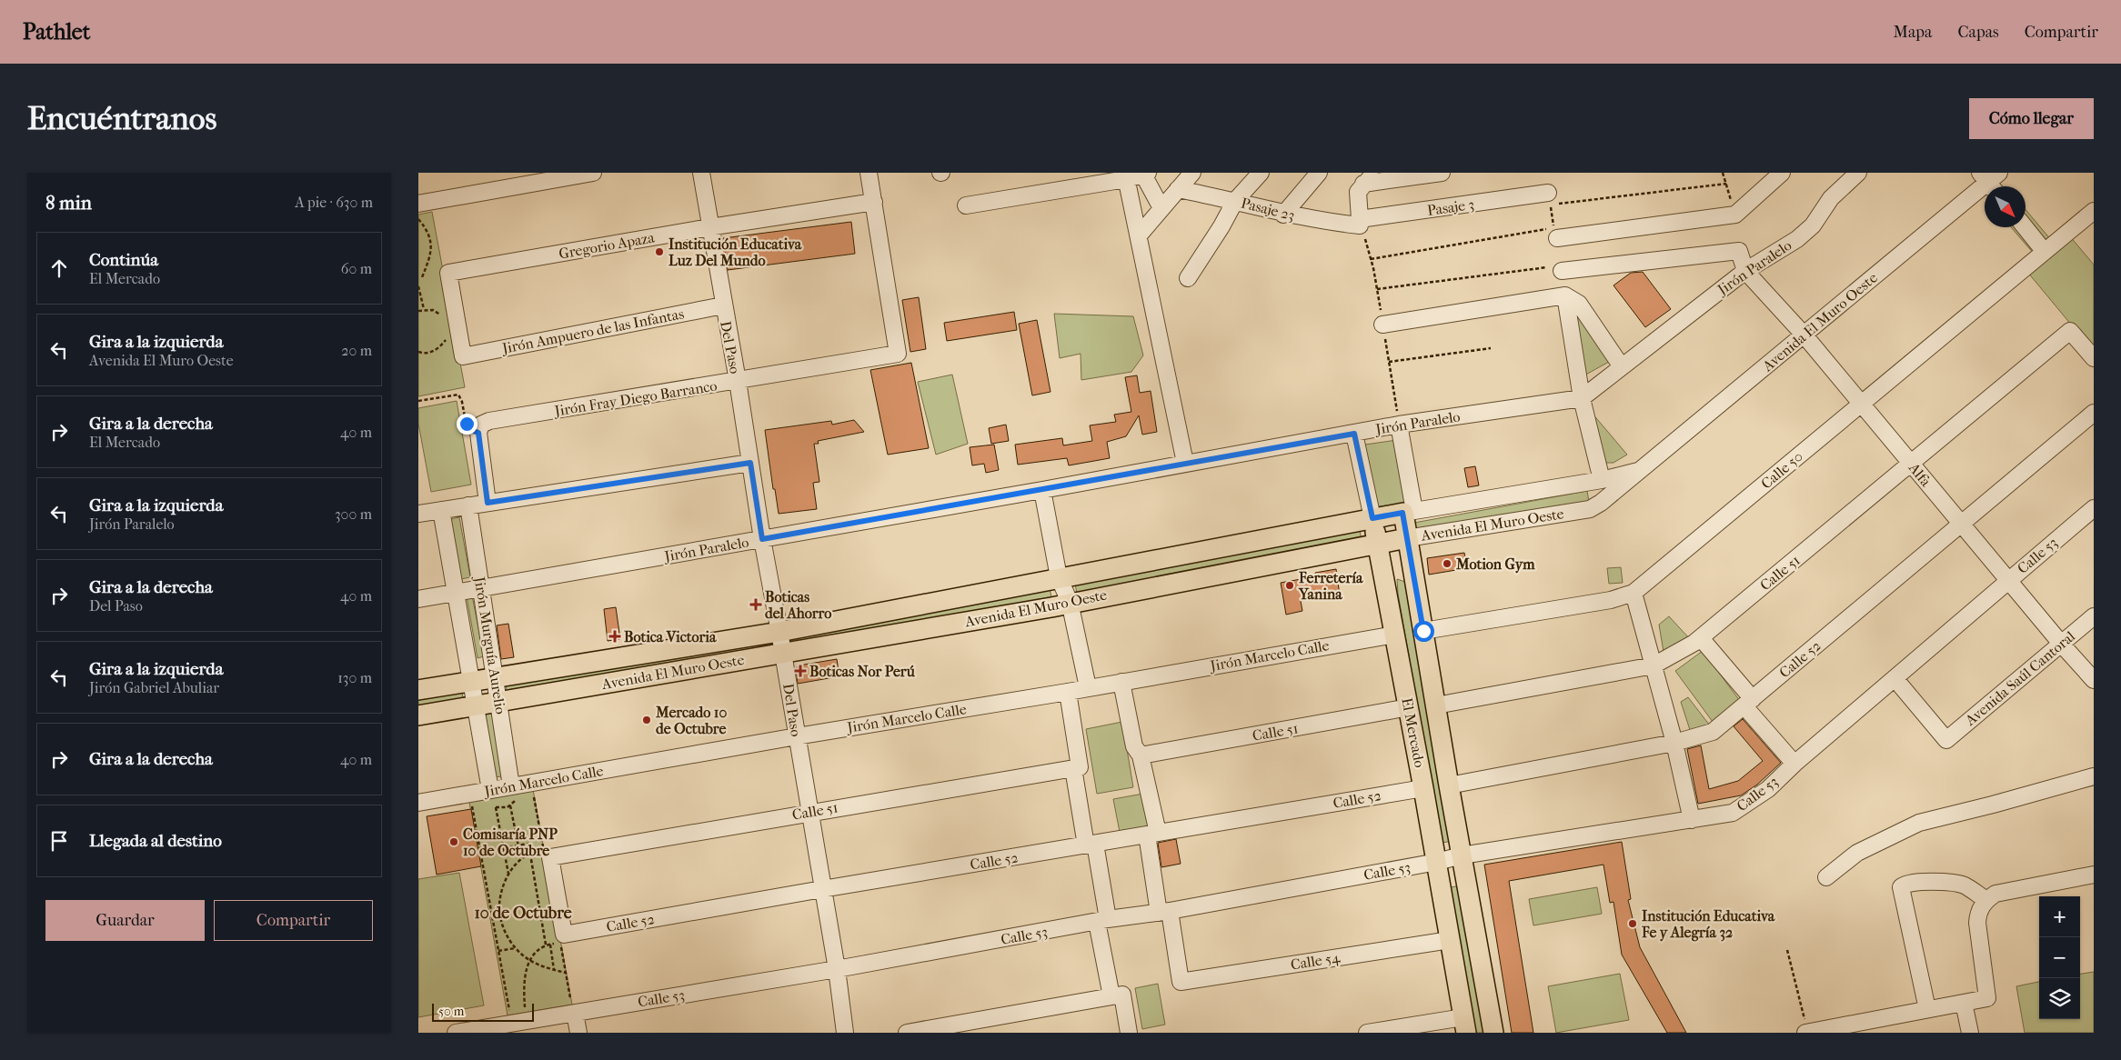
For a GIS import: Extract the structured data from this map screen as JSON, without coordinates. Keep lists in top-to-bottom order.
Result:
{
  "streets": {
    "main road": ["Avenida El Muro Oeste", "El Mercado"],
    "street": [
      "Pasaje 3",
      "Pasaje 23",
      "Gregorio Apaza",
      "Jirón Paralelo",
      "Jirón Ampuero de las Infantas",
      "Del Paso",
      "Jirón Fray Diego Barranco",
      "Calle 50",
      "Alfa",
      "Calle 53",
      "Calle 51",
      "Jirón Murguía Aurelio",
      "Jirón Marcelo Calle",
      "Calle 52",
      "Avenida Saúl Cantoral",
      "Calle 54"
    ]
  },
  "crossings": [
    ["Pasaje 3", "Pasaje 23"],
    ["Gregorio Apaza", "Jirón Ampuero de las Infantas"],
    ["Gregorio Apaza", "Del Paso"],
    ["Gregorio Apaza", "Jirón Fray Diego Barranco"],
    ["Jirón Paralelo", "Del Paso"],
    ["Jirón Paralelo", "Alfa"],
    ["Jirón Paralelo", "Jirón Murguía Aurelio"],
    ["Jirón Paralelo", "El Mercado"],
    ["Avenida El Muro Oeste", "Del Paso"],
    ["Avenida El Muro Oeste", "Alfa"],
    ["Avenida El Muro Oeste", "Jirón Murguía Aurelio"],
    ["Avenida El Muro Oeste", "El Mercado"],
    ["Jirón Ampuero de las Infantas", "Del Paso"],
    ["Del Paso", "Jirón Fray Diego Barranco"],
    ["Del Paso", "Calle 53"],
    ["Del Paso", "Calle 51"],
    ["Del Paso", "Jirón Marcelo Calle"],
    ["Del Paso", "Calle 52"],
    ["Calle 50", "Alfa"],
    ["Calle 50", "El Mercado"],
    ["Alfa", "Calle 53"],
    ["Alfa", "Calle 51"],
    ["Alfa", "Calle 52"],
    ["Alfa", "Avenida Saúl Cantoral"],
    ["Calle 53", "Avenida Saúl Cantoral"],
    ["Calle 53", "El Mercado"],
    ["Calle 53", "Calle 54"],
    ["Calle 51", "El Mercado"],
    ["Jirón Murguía Aurelio", "Jirón Marcelo Calle"],
    ["Jirón Marcelo Calle", "El Mercado"],
    ["Calle 52", "El Mercado"],
    ["El Mercado", "Calle 54"]
  ],
  "districts": ["10 de Octubre"],
  "places": {
    "other": [
      "Institución Educativa Luz Del Mundo",
      "Motion Gym",
      "Ferretería Yanina",
      "Mercado 10 de Octubre",
      "Comisaría PNP 10 de Octubre",
      "Institución Educativa Fe y Alegría 32"
    ],
    "health": ["Boticas del Ahorro", "Botica Victoria", "Boticas Nor Perú"]
  },
  "scale_bar": "50 m",
  "north": "bottom right",
  "page": {
    "header": "Pathlet",
    "nav": ["Mapa", "Capas", "Compartir"],
    "buttons": [
      "Cómo llegar",
      ["Guardar", "Compartir"]
    ],
    "title": "Encuéntranos",
    "heading": ["8 min", "A pie · 630 m"],
    "list": [
      ["Continúa", "El Mercado", "60 m"],
      ["Gira a la izquierda", "Avenida El Muro Oeste", "20 m"],
      ["Gira a la derecha", "El Mercado", "40 m"],
      ["Gira a la izquierda", "Jirón Paralelo", "300 m"],
      ["Gira a la derecha", "Del Paso", "40 m"],
      ["Gira a la izquierda", "Jirón Gabriel Abuliar", "130 m"],
      ["Gira a la derecha", "40 m"],
      "Llegada al destino"
    ],
    "map_buttons": ["+", "−"],
    "scale": "50 m"
  }
}
